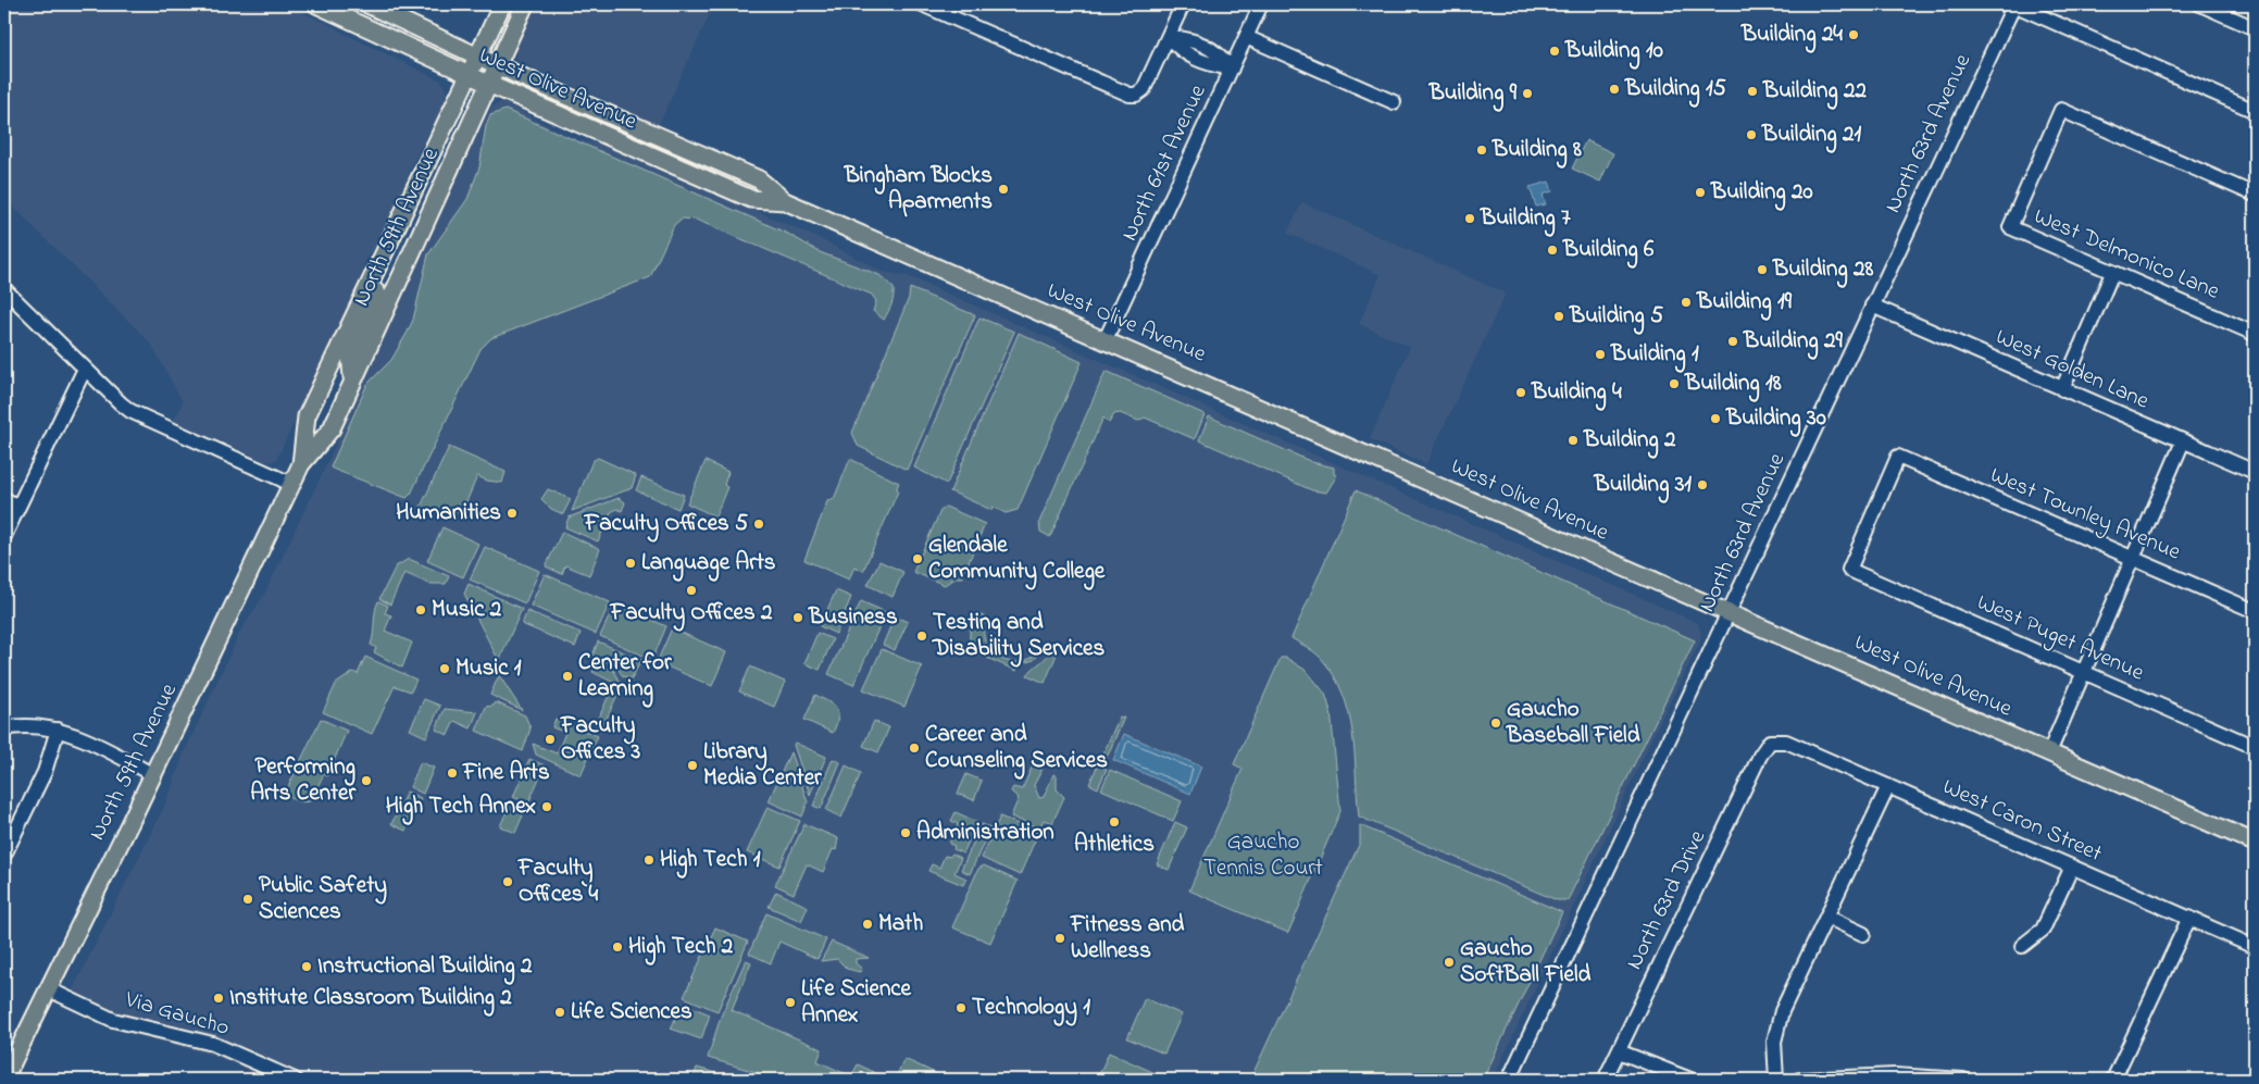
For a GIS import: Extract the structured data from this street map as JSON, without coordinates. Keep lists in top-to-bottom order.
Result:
{
  "streets": {
    "main road": ["West Olive Avenue", "North 59th Avenue"],
    "street": [
      "North 63rd Avenue",
      "North 61st Avenue",
      "West Delmonico Lane",
      "West Golden Lane",
      "West Townley Avenue",
      "West Puget Avenue",
      "West Caron Street",
      "North 63rd Drive",
      "Via Gaucho"
    ]
  },
  "crossings": [
    ["West Olive Avenue", "North 63rd Avenue"],
    ["West Olive Avenue", "North 61st Avenue"],
    ["West Olive Avenue", "North 59th Avenue"],
    ["North 63rd Avenue", "West Golden Lane"],
    ["North 59th Avenue", "Via Gaucho"],
    ["West Townley Avenue", "West Puget Avenue"],
    ["West Caron Street", "North 63rd Drive"]
  ],
  "parks": ["Gaucho Tennis Court"],
  "places": [
    "Building 24",
    "Building 10",
    "Building 15",
    "Building 22",
    "Building 9",
    "Building 21",
    "Building 8",
    "Bingham Blocks Aparments",
    "Building 20",
    "Building 7",
    "Building 6",
    "Building 28",
    "Building 19",
    "Building 5",
    "Building 29",
    "Building 1",
    "Building 18",
    "Building 4",
    "Building 30",
    "Building 2",
    "Building 31",
    "Humanities",
    "Faculty Offices 5",
    "Glendale Community College",
    "Language Arts",
    "Faculty Offices 2",
    "Music 2",
    "Business",
    "Testing and Disability Services",
    "Music 1",
    "Center for Learning",
    "Gaucho Baseball Field",
    "Faculty Offices 3",
    "Career and Counseling Services",
    "Library Media Center",
    "Fine Arts",
    "Performing Arts Center",
    "High Tech Annex",
    "Athletics",
    "Administration",
    "High Tech 1",
    "Faculty Offices 4",
    "Public Safety Sciences",
    "Math",
    "Fitness and Wellness",
    "High Tech 2",
    "Gaucho SoftBall Field",
    "Instructional Building 2",
    "Institute Classroom Building 2",
    "Life Science Annex",
    "Technology 1",
    "Life Sciences"
  ]
}
